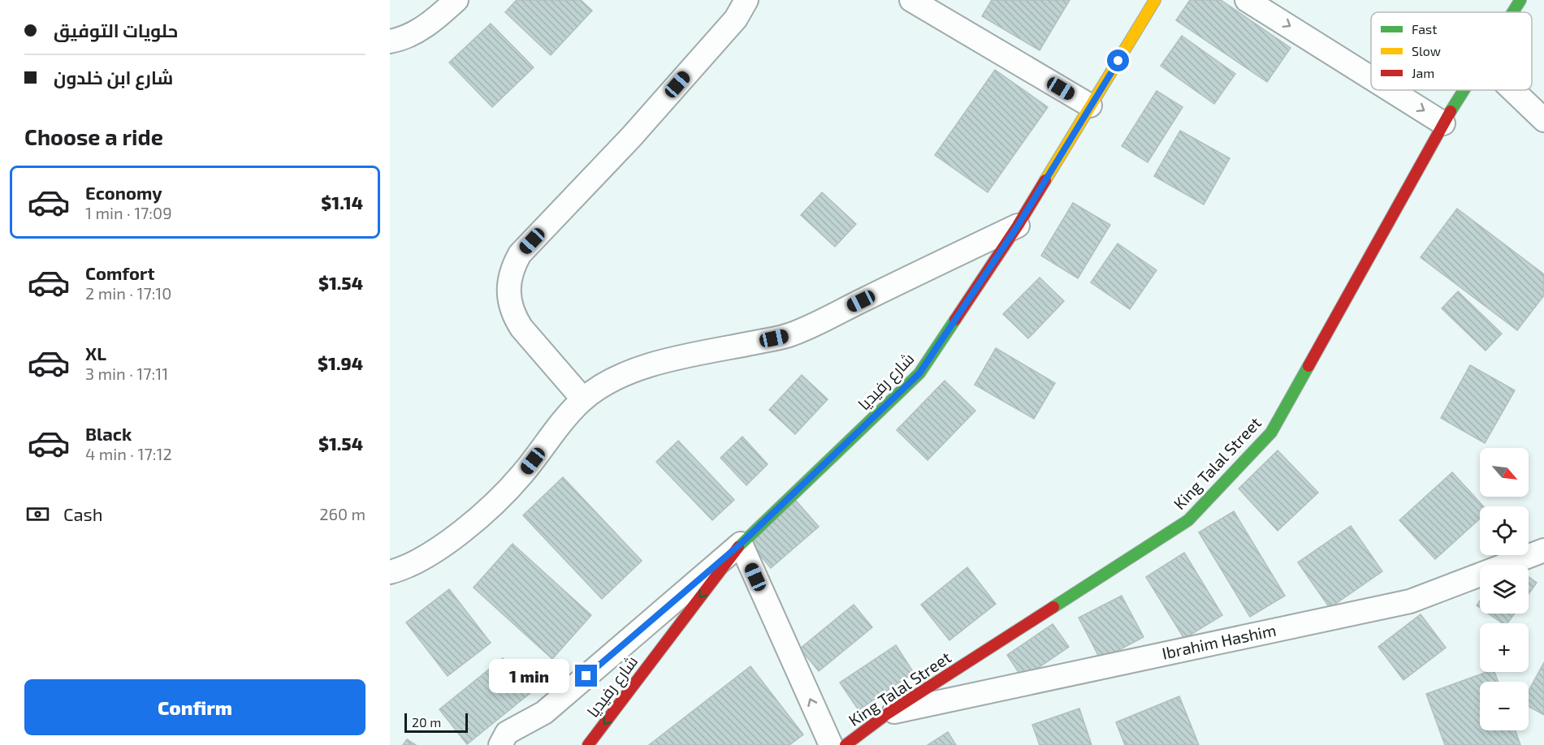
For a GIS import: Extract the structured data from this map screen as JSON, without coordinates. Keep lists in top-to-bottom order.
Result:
{
  "streets": {
    "street": ["شارع رفيديا", "King Talal Street", "Ibrahim Hashim"]
  },
  "crossings": [
    ["King Talal Street", "Ibrahim Hashim"]
  ],
  "legend": ["Fast", "Slow", "Jam"],
  "scale_bar": "20 m",
  "north": "bottom right",
  "page": {
    "banner": ["حلويات التوفيق", "شارع ابن خلدون"],
    "heading": "Choose a ride",
    "list": [
      {
        "name": "Economy",
        "note": "1 min · 17:09",
        "value": "$1.14"
      },
      {
        "name": "Comfort",
        "note": "2 min · 17:10",
        "value": "$1.54"
      },
      {
        "name": "XL",
        "note": "3 min · 17:11",
        "value": "$1.94"
      },
      {
        "name": "Black",
        "note": "4 min · 17:12",
        "value": "$1.54"
      }
    ],
    "map_buttons": ["+", "−"],
    "pay": ["Cash", "260 m"],
    "bubble": "1 min",
    "buttons": "Confirm",
    "scale": "20 m"
  }
}
